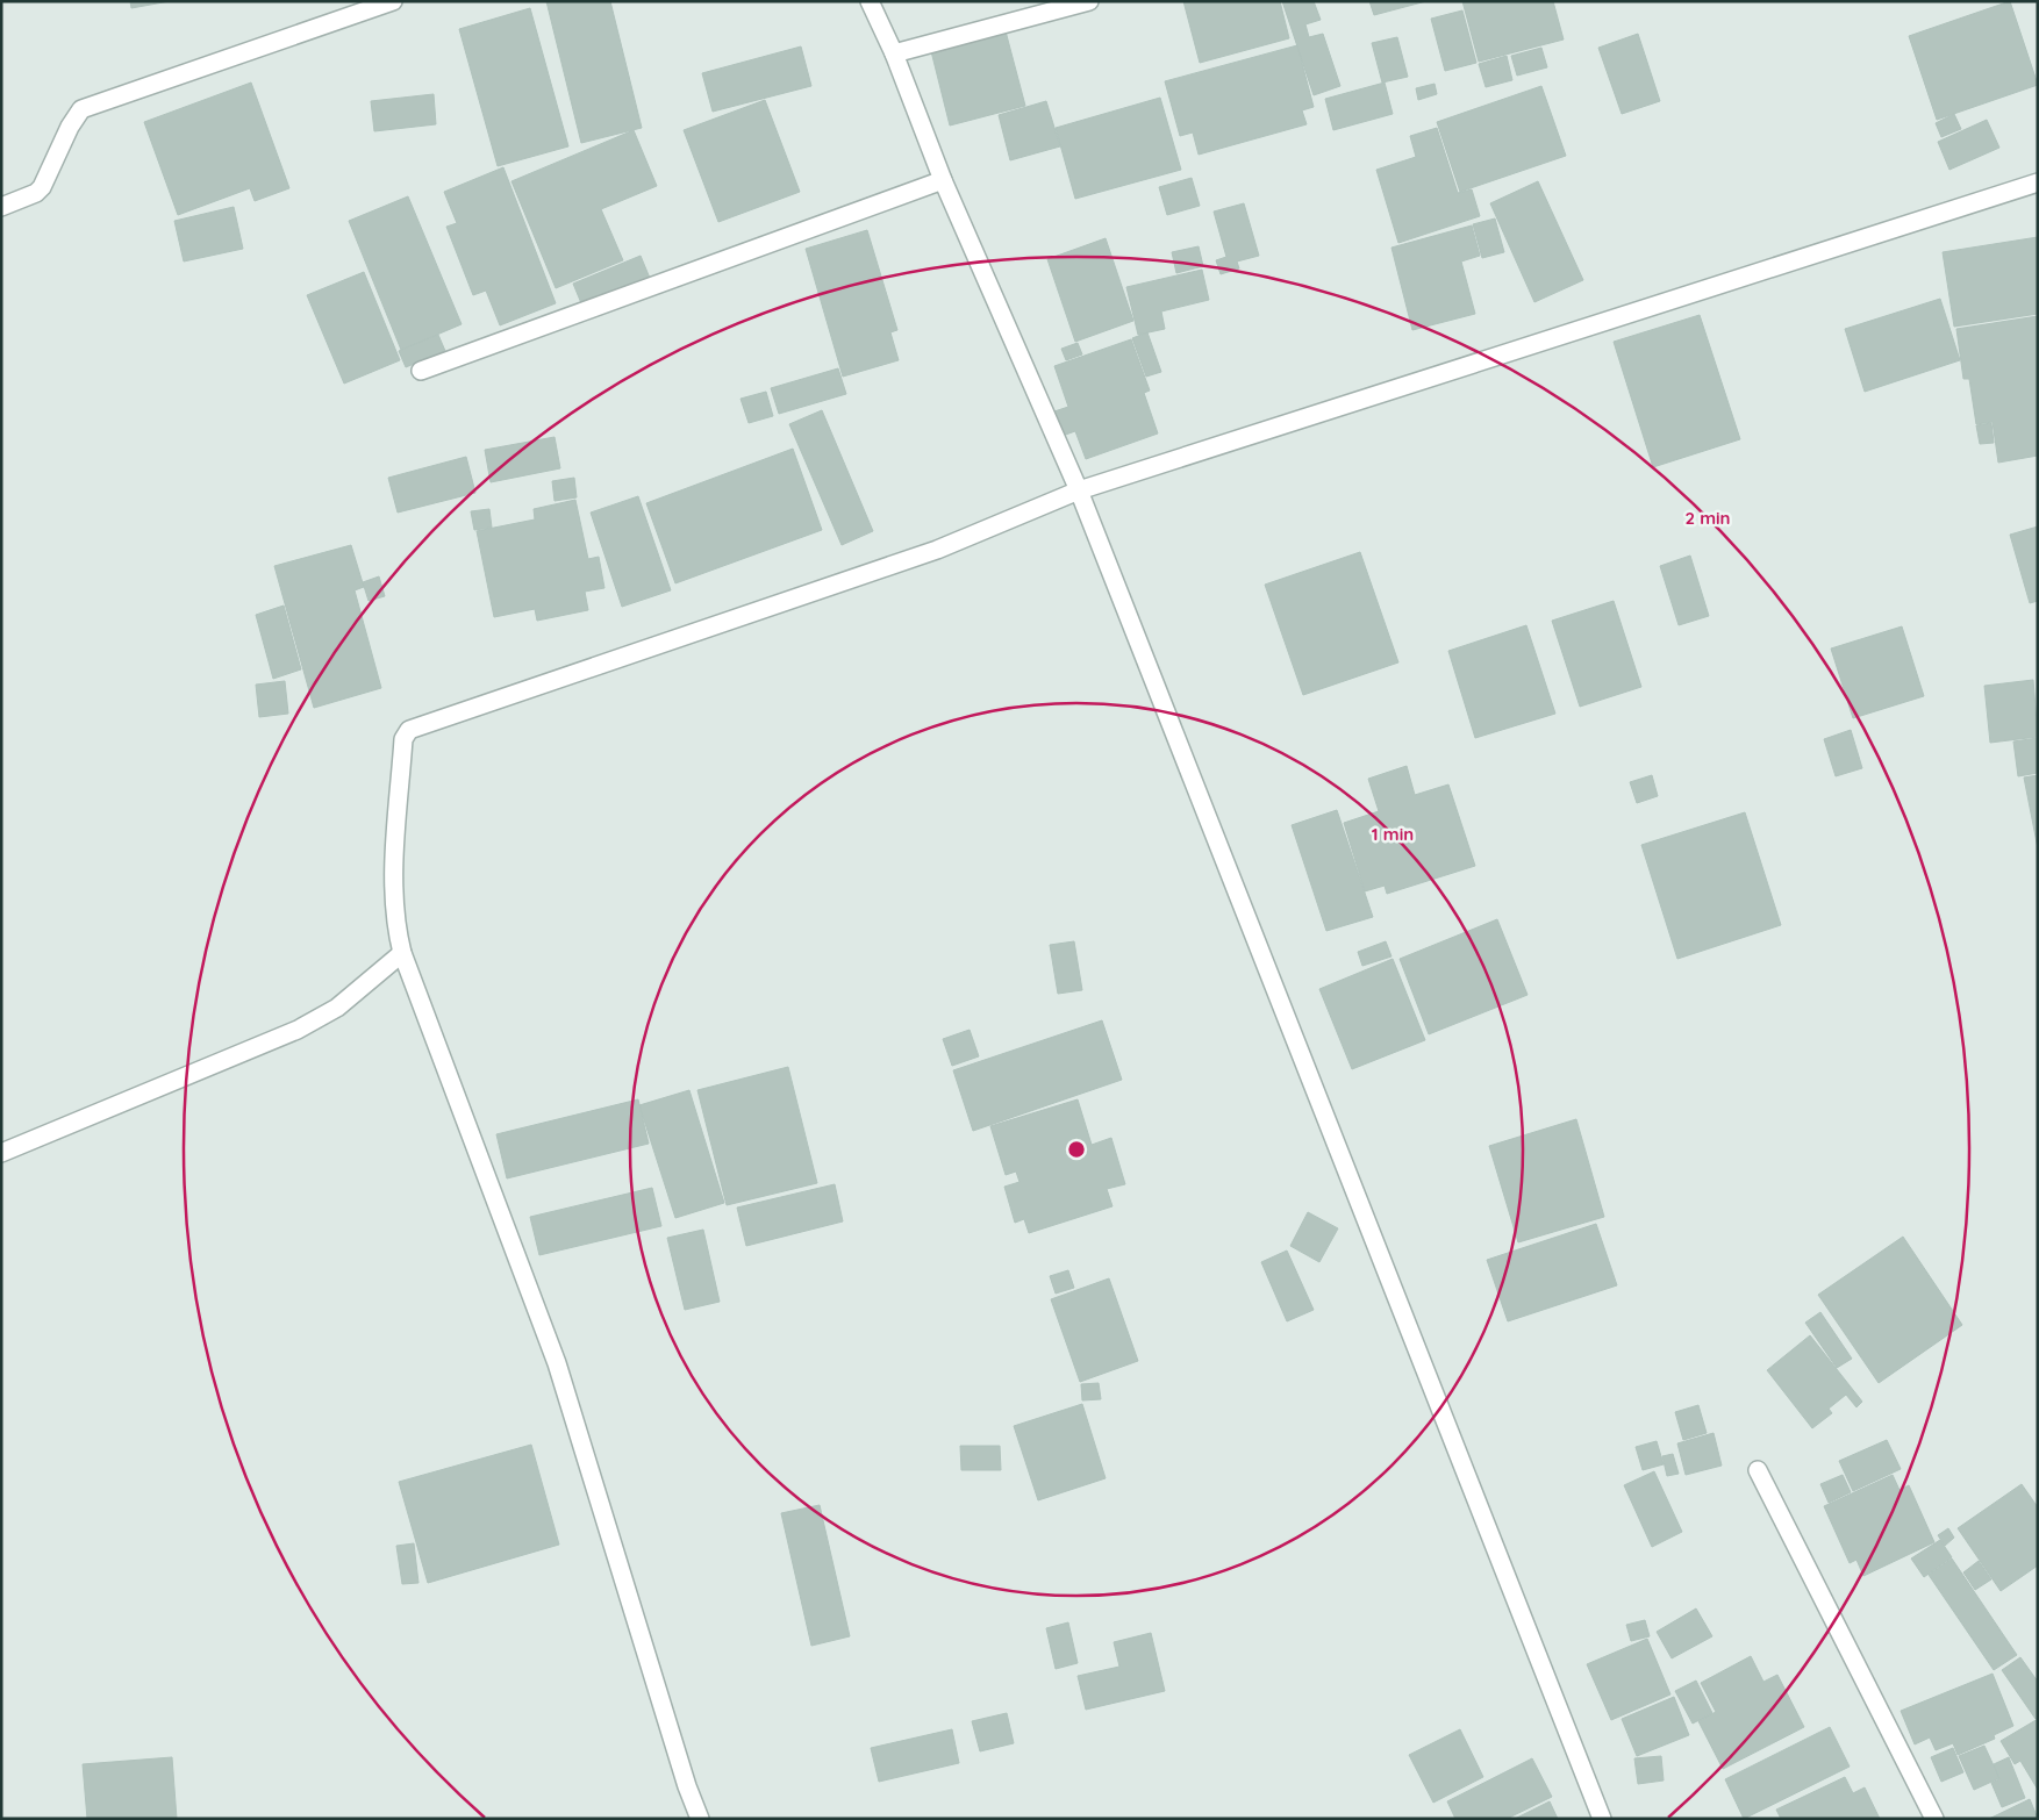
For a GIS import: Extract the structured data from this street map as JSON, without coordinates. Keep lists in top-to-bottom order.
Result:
{
  "rings": ["2 min", "1 min"]
}
